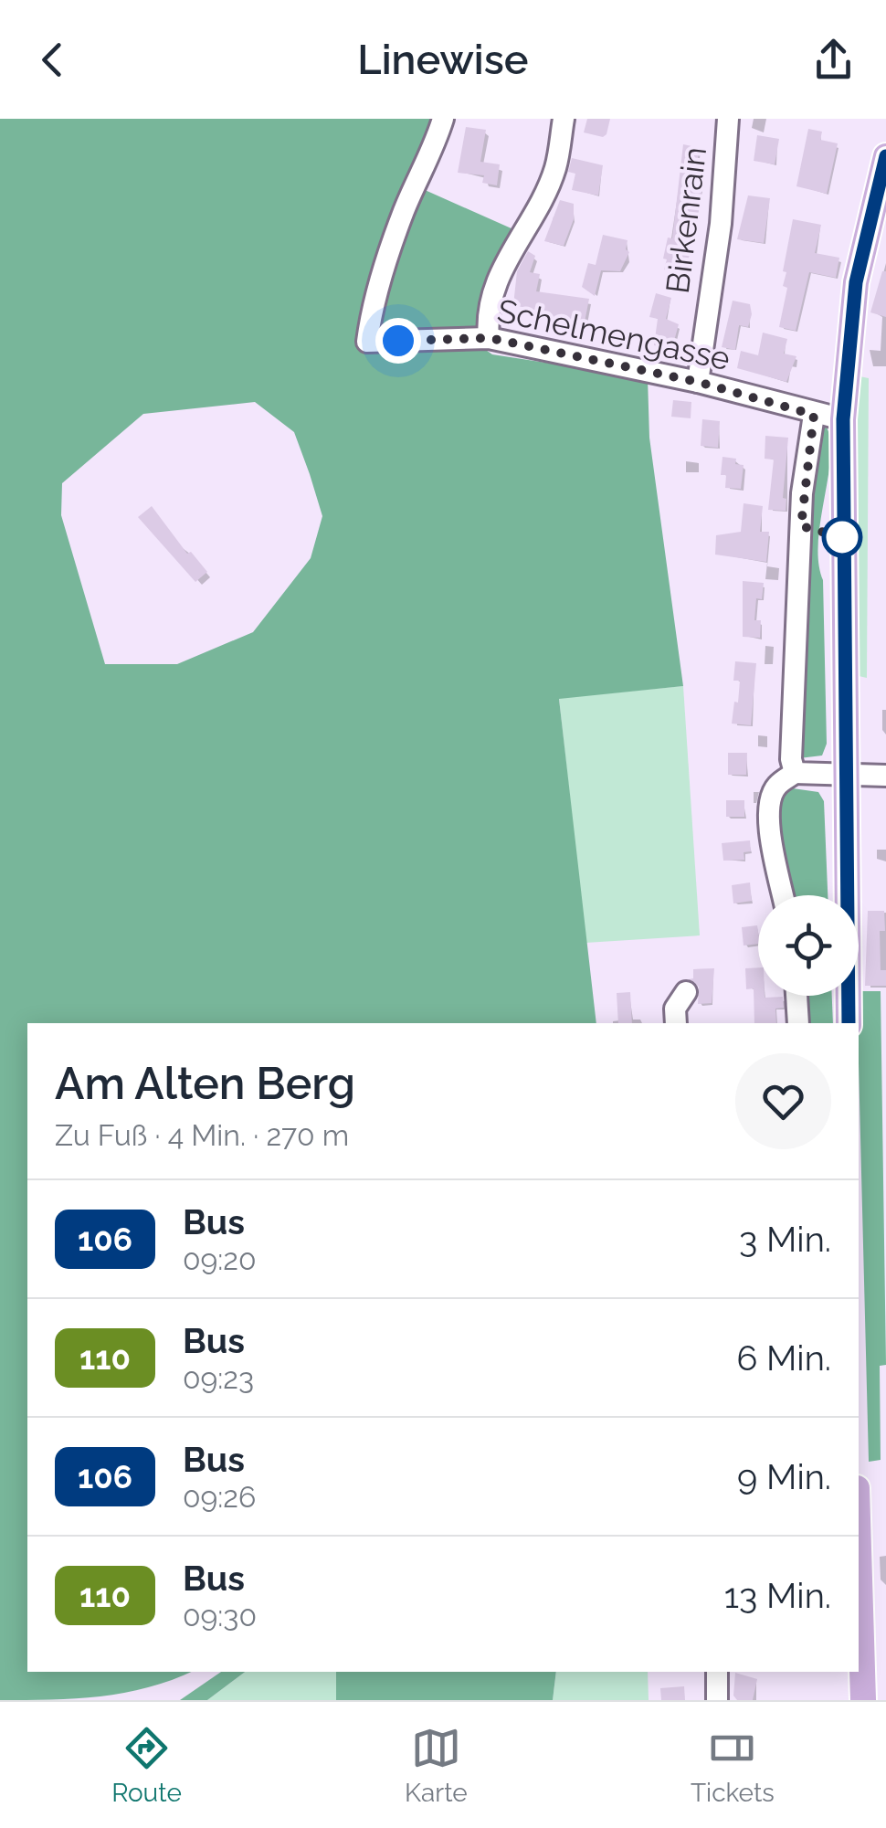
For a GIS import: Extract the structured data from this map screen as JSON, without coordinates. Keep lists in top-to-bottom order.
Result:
{
  "streets": {
    "street": ["Birkenrain", "Schelmengasse"]
  },
  "crossings": [
    ["Birkenrain", "Schelmengasse"]
  ],
  "lines": ["bus line 106"],
  "page": {
    "header": "Linewise",
    "heading": ["Am Alten Berg", "Zu Fuß · 4 Min. · 270 m"],
    "list": [
      {
        "mark": "106",
        "name": "Bus",
        "note": "09:20",
        "value": "3 Min."
      },
      {
        "mark": "110",
        "name": "Bus",
        "note": "09:23",
        "value": "6 Min."
      },
      {
        "mark": "106",
        "name": "Bus",
        "note": "09:26",
        "value": "9 Min."
      },
      {
        "mark": "110",
        "name": "Bus",
        "note": "09:30",
        "value": "13 Min."
      }
    ],
    "tabs": ["Route", "Karte", "Tickets"]
  }
}
